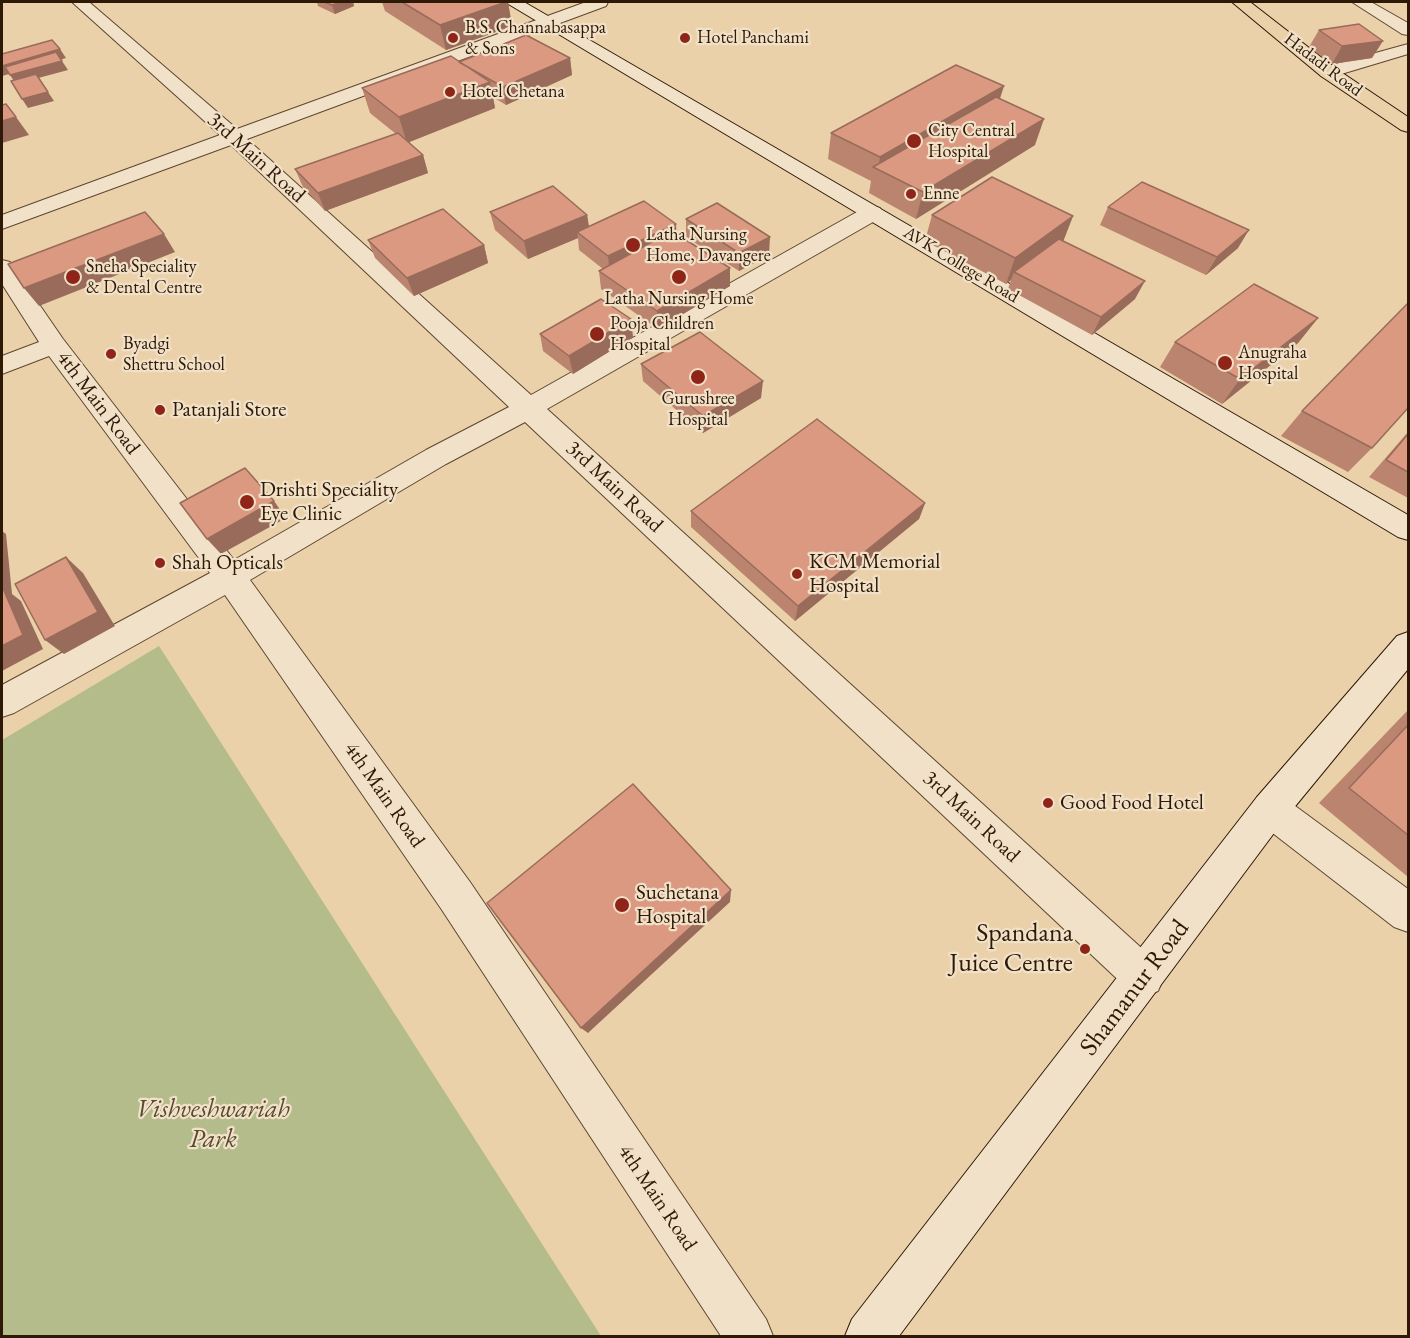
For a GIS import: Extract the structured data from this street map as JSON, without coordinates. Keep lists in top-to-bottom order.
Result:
{
  "streets": {
    "main road": ["Hadadi Road"],
    "street": [
      "3rd Main Road",
      "AVK College Road",
      "4th Main Road",
      "Shamanur Road"
    ]
  },
  "crossings": [
    ["3rd Main Road", "Shamanur Road"]
  ],
  "parks": ["Vishveshwariah Park"],
  "places": [
    "B.S. Channabasappa & Sons",
    "Hotel Panchami",
    "Hotel Chetana",
    "City Central Hospital",
    "Enne",
    "Latha Nursing Home, Davangere",
    "Sneha Speciality & Dental Centre",
    "Latha Nursing Home",
    "Pooja Children Hospital",
    "Byadgi Shettru School",
    "Anugraha Hospital",
    "Gurushree Hospital",
    "Patanjali Store",
    "Drishti Speciality Eye Clinic",
    "Shah Opticals",
    "KCM Memorial Hospital",
    "Good Food Hotel",
    "Suchetana Hospital",
    "Spandana Juice Centre"
  ]
}
